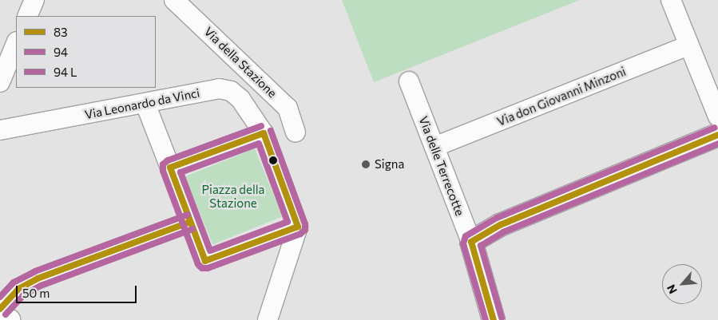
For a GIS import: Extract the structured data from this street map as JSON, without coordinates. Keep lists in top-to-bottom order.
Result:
{
  "streets": {
    "main road": ["Via delle Terrecotte"],
    "street": ["Via della Stazione", "Via don Giovanni Minzoni", "Via Leonardo da Vinci"]
  },
  "crossings": [
    ["Via don Giovanni Minzoni", "Via delle Terrecotte"]
  ],
  "parks": ["Piazza della Stazione"],
  "places": ["Signa"],
  "lines": ["transit line 83", "transit line 94"],
  "legend": ["83", "94", "94 L"],
  "scale_bar": "50 m",
  "north": "bottom left"
}
